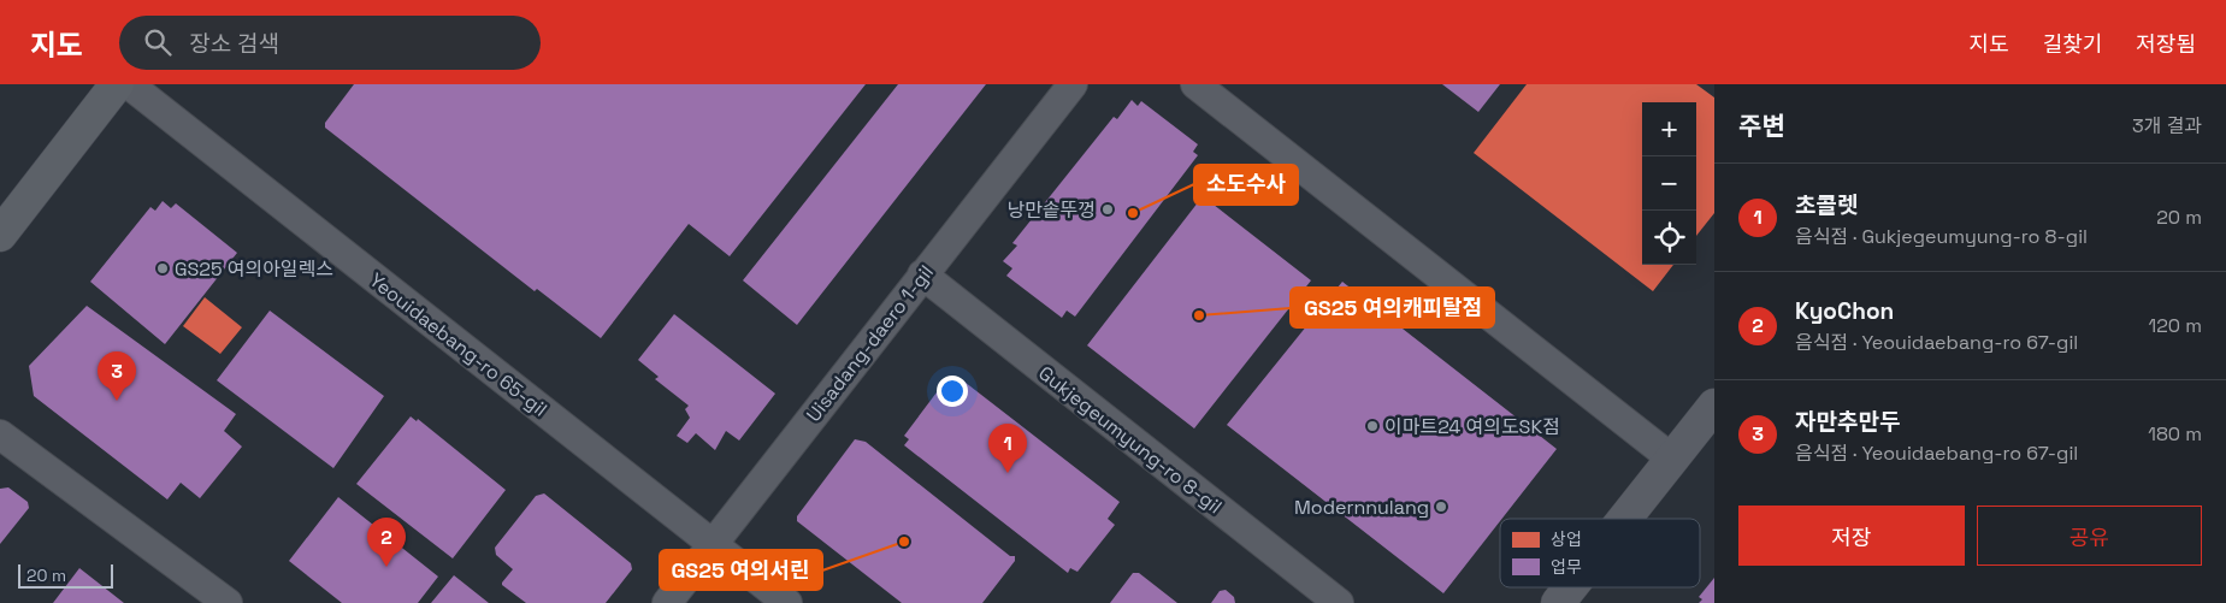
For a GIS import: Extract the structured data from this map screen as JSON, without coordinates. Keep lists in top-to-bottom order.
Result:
{
  "streets": {
    "street": ["Uisadang-daero 1-gil", "Yeouidaebang-ro 65-gil", "Gukjegeumyung-ro 8-gil"]
  },
  "crossings": [
    ["Uisadang-daero 1-gil", "Yeouidaebang-ro 65-gil"],
    ["Uisadang-daero 1-gil", "Gukjegeumyung-ro 8-gil"]
  ],
  "places": [
    "낭만솥뚜껑",
    "소도수사",
    "GS25 여의아일렉스",
    "GS25 여의캐피탈점",
    "이마트24 여의도SK점",
    "Modernnulang",
    "GS25 여의서린"
  ],
  "legend": ["상업", "업무"],
  "scale_bar": "20 m",
  "page": {
    "header": "지도",
    "search": "장소 검색",
    "nav": ["지도", "길찾기", "저장됨"],
    "heading": ["주변", "3개 결과"],
    "map_buttons": ["+", "−"],
    "list": [
      {
        "mark": "1",
        "name": "초콜렛",
        "note": "음식점 · Gukjegeumyung-ro 8-gil",
        "value": "20 m"
      },
      {
        "mark": "2",
        "name": "KyoChon",
        "note": "음식점 · Yeouidaebang-ro 67-gil",
        "value": "120 m"
      },
      {
        "mark": "3",
        "name": "자만추만두",
        "note": "음식점 · Yeouidaebang-ro 67-gil",
        "value": "180 m"
      }
    ],
    "pins": ["3", "1", "2"],
    "buttons": ["저장", "공유"],
    "scale": "20 m"
  }
}
